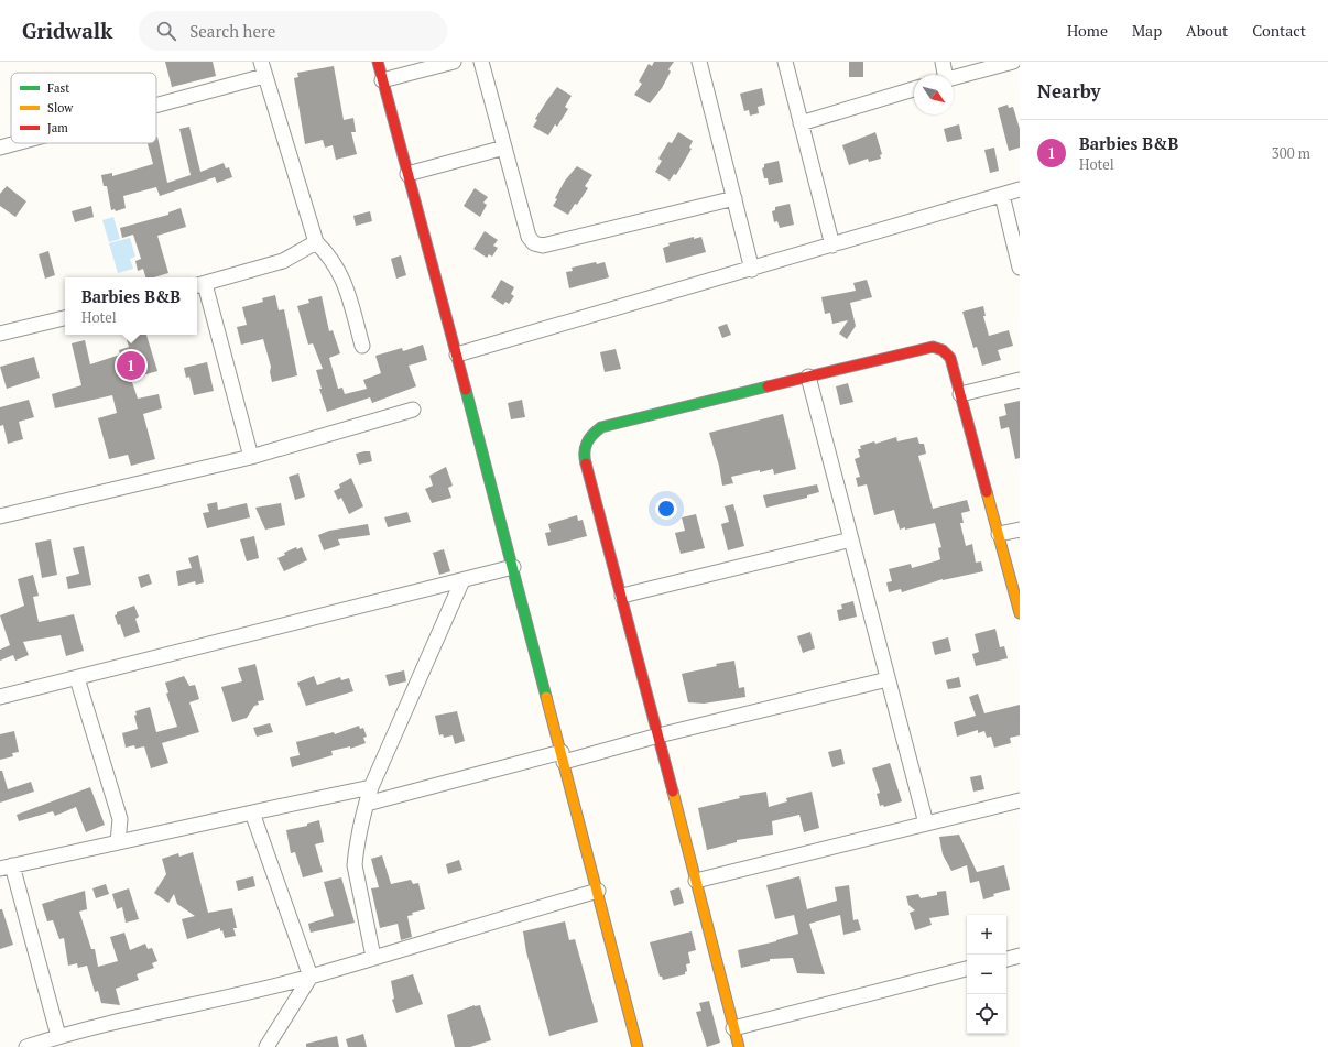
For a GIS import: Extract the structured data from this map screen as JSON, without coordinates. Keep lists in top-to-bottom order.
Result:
{
  "legend": ["Fast", "Slow", "Jam"],
  "north": "bottom right",
  "page": {
    "header": "Gridwalk",
    "search": "Search here",
    "nav": [
      "Home",
      "Map",
      "About",
      "Contact"
    ],
    "heading": "Nearby",
    "list": [
      {
        "mark": "1",
        "name": "Barbies B&B",
        "note": "Hotel",
        "value": "300 m"
      }
    ],
    "popup": ["Barbies B&B", "Hotel"],
    "pins": "1",
    "map_buttons": ["+", "−"]
  }
}
